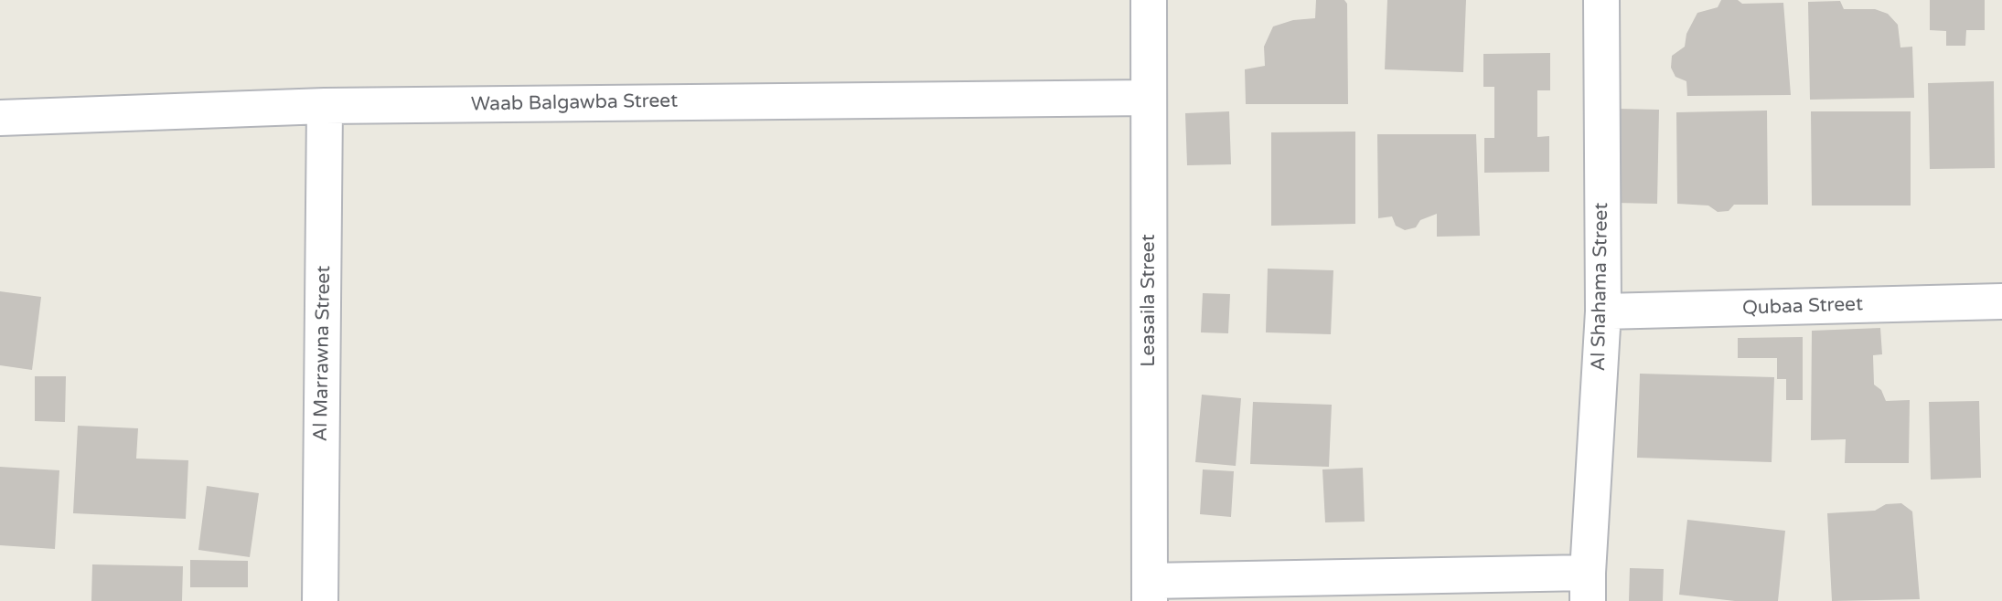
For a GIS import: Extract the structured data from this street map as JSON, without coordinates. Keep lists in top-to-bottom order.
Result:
{
  "streets": {
    "street": [
      "Waab Balgawba Street",
      "Al Shahama Street",
      "Leasaila Street",
      "Qubaa Street",
      "Al Marrawna Street"
    ]
  },
  "crossings": [
    ["Waab Balgawba Street", "Leasaila Street"],
    ["Waab Balgawba Street", "Al Marrawna Street"],
    ["Al Shahama Street", "Leasaila Street"],
    ["Al Shahama Street", "Qubaa Street"]
  ]
}
